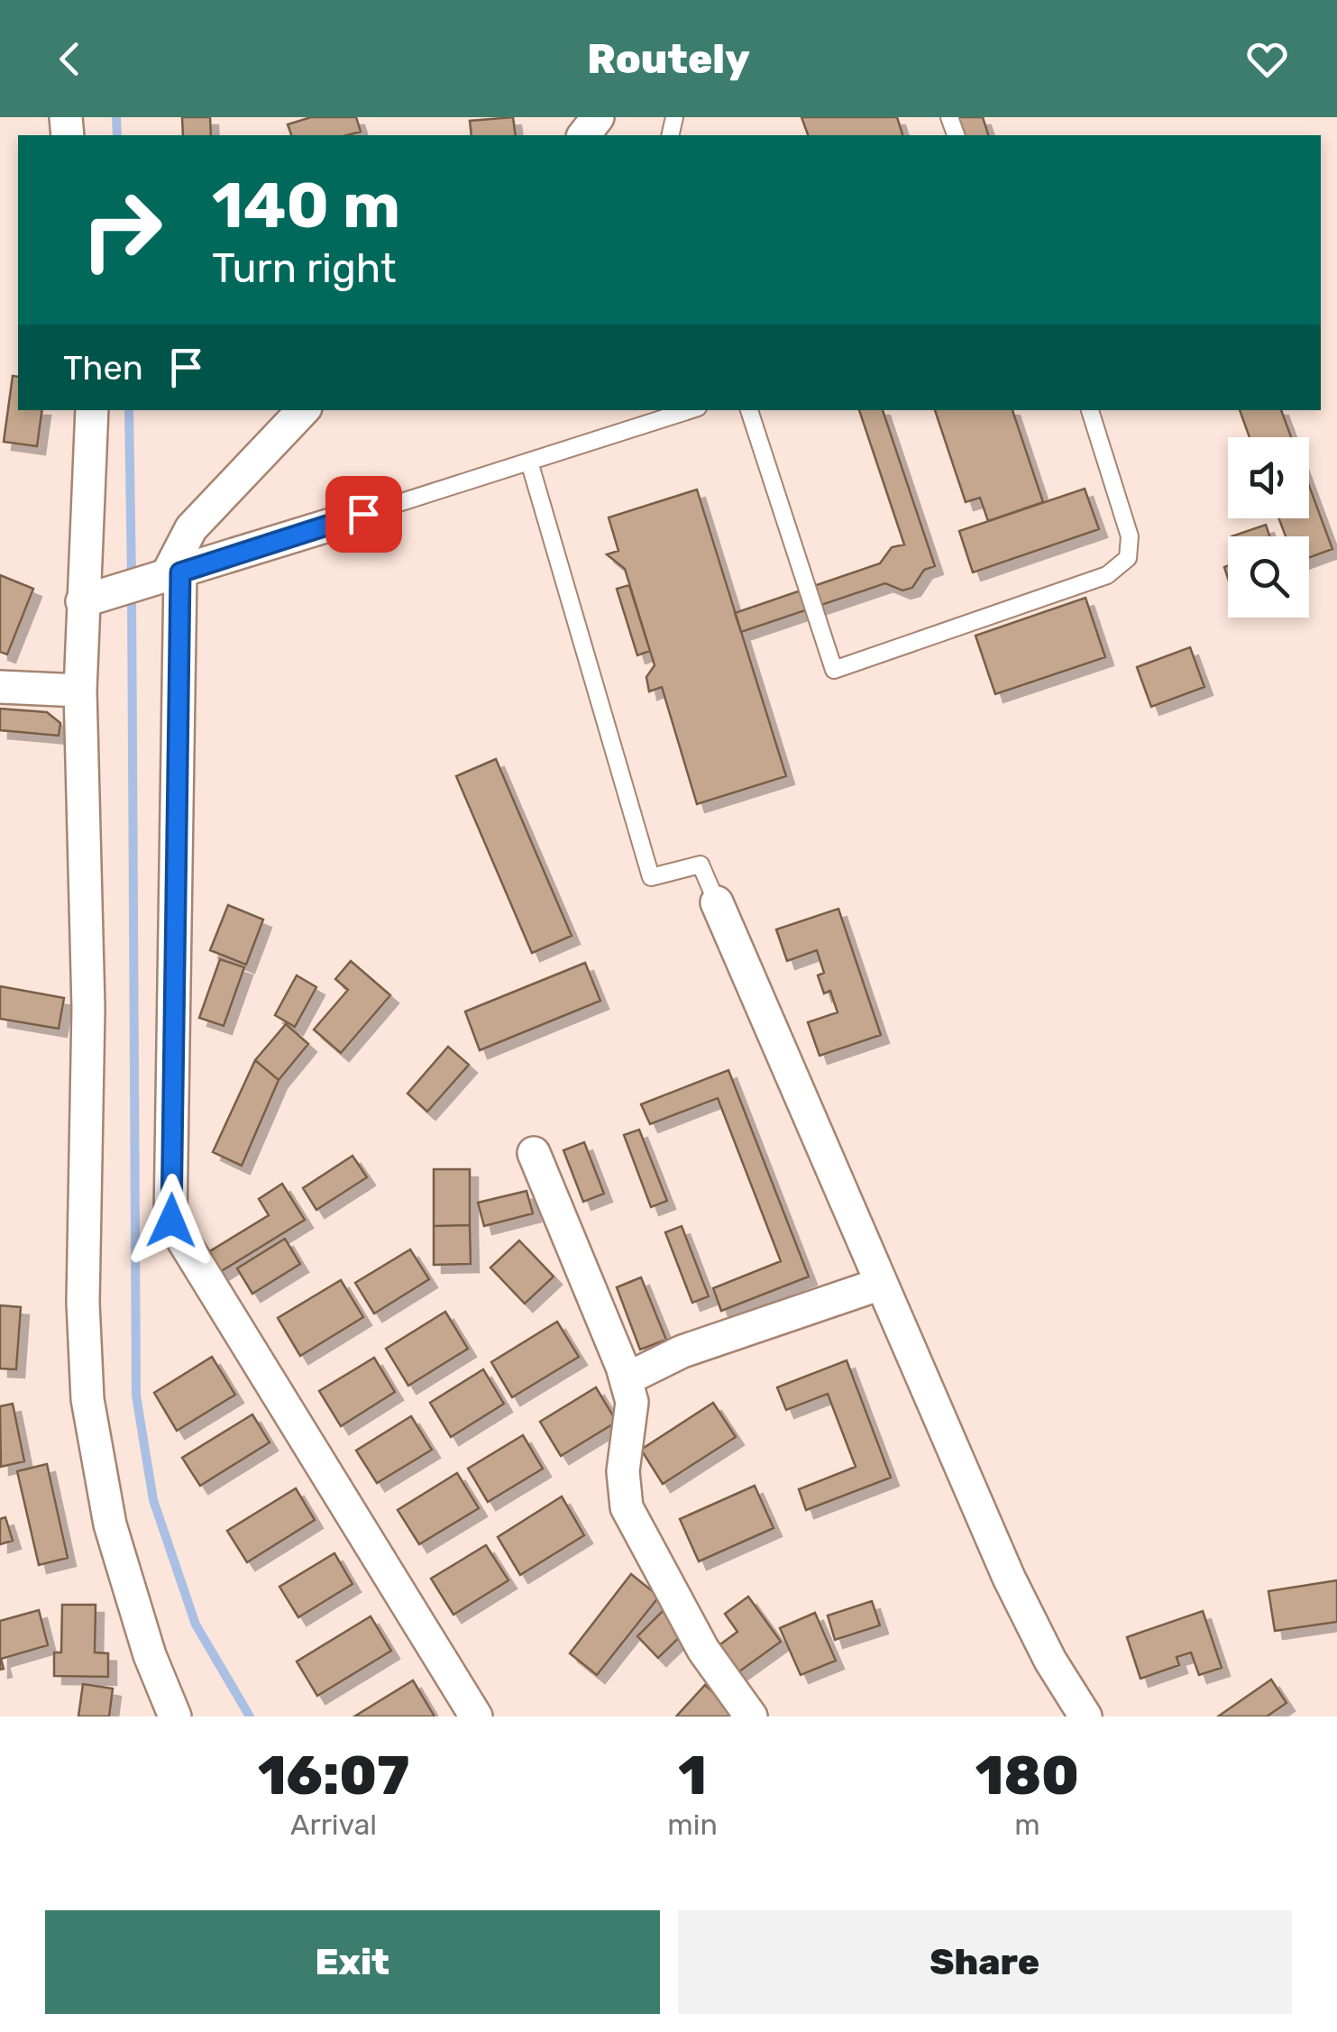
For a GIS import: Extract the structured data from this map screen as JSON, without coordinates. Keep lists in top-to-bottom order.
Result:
{
  "page": {
    "header": "Routely",
    "turn": ["140 m", "Turn right"],
    "then": "Then",
    "eta": [
      "16:07",
      "Arrival",
      "1",
      "min",
      "180",
      "m"
    ],
    "buttons": ["Exit", "Share"]
  }
}
